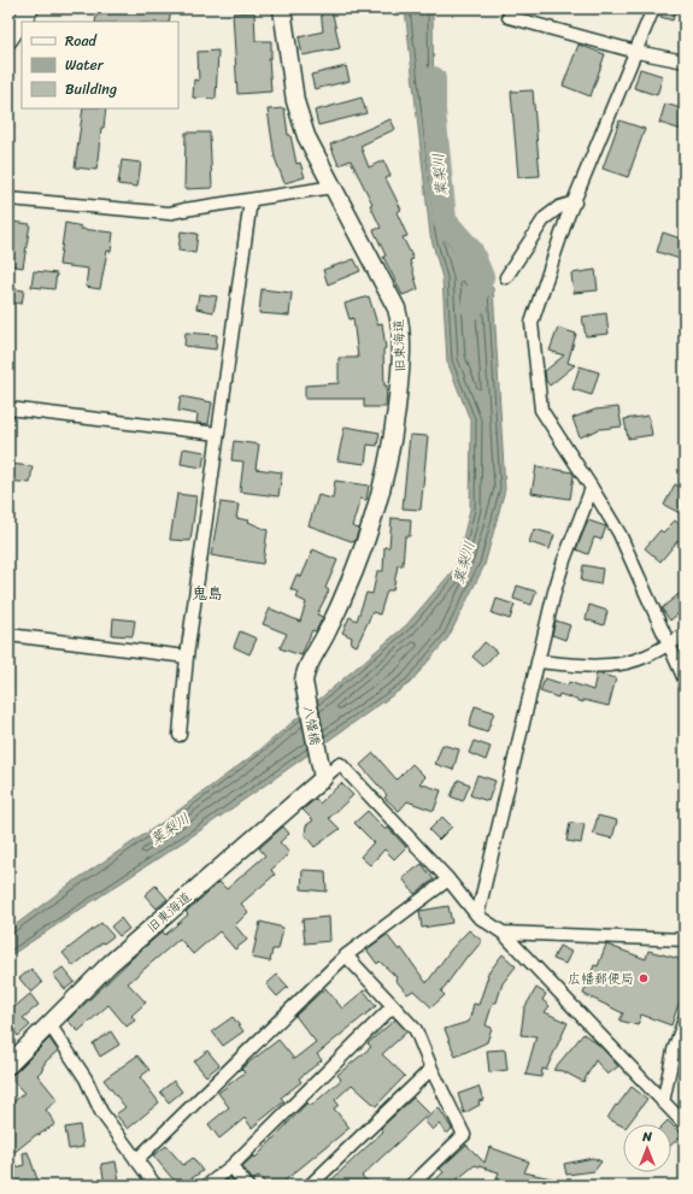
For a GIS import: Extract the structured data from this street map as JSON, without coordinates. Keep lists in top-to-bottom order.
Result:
{
  "streets": {
    "main road": ["旧東海道", "八幡橋"]
  },
  "crossings": [
    ["旧東海道", "八幡橋"]
  ],
  "districts": ["鬼島"],
  "water": ["葉梨川"],
  "places": ["広幡郵便局"],
  "legend": ["Road", "Water", "Building"],
  "north": "top"
}
